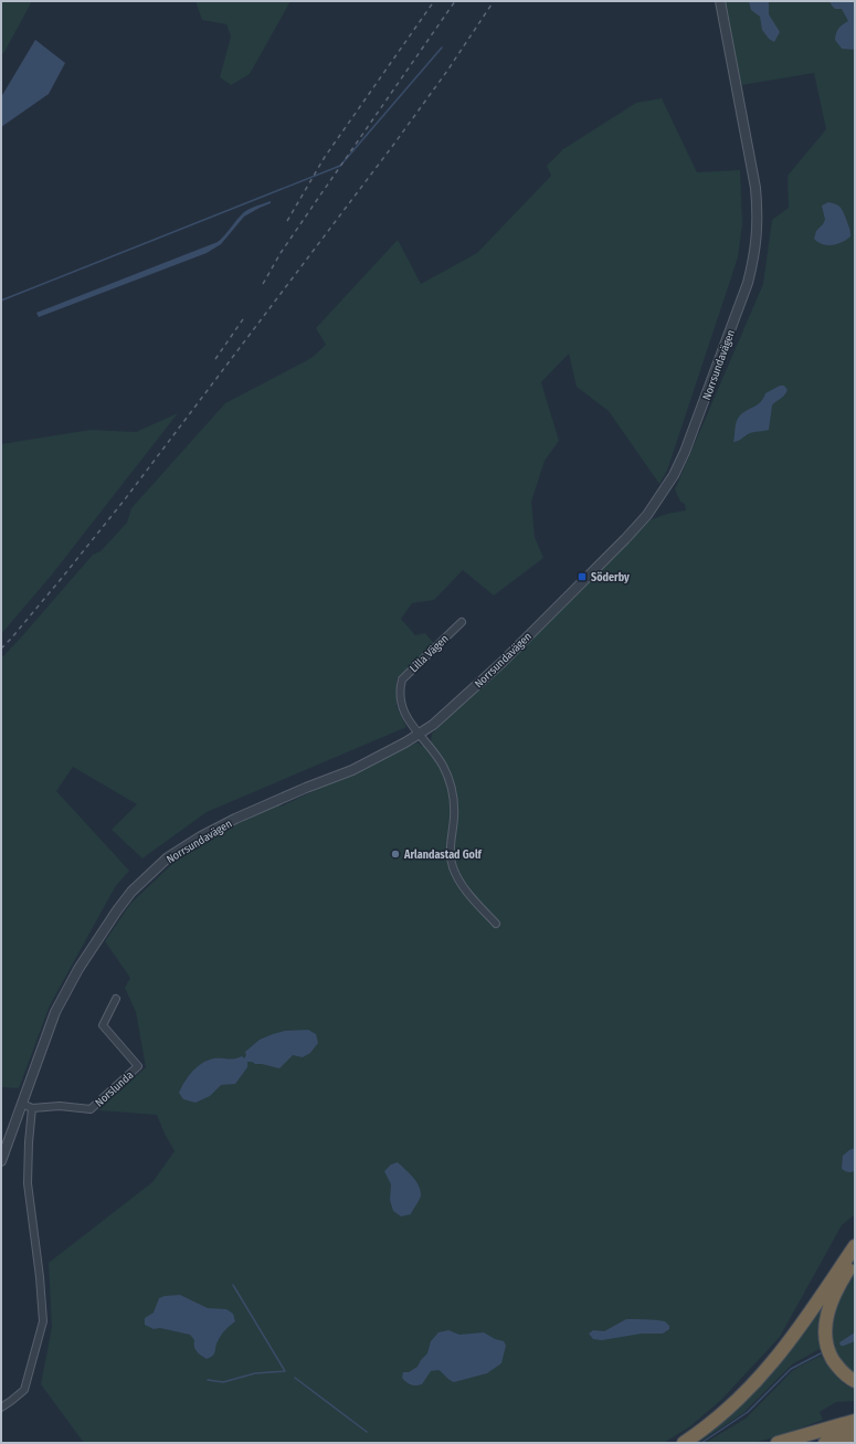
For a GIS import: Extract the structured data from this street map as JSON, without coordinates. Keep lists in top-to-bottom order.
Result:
{
  "streets": {
    "street": ["Norrsundavägen", "Lilla Vägen", "Norslunda"]
  },
  "crossings": [
    ["Norrsundavägen", "Lilla Vägen"]
  ],
  "places": {
    "transit": ["Söderby"],
    "other": ["Arlandastad Golf"]
  }
}
